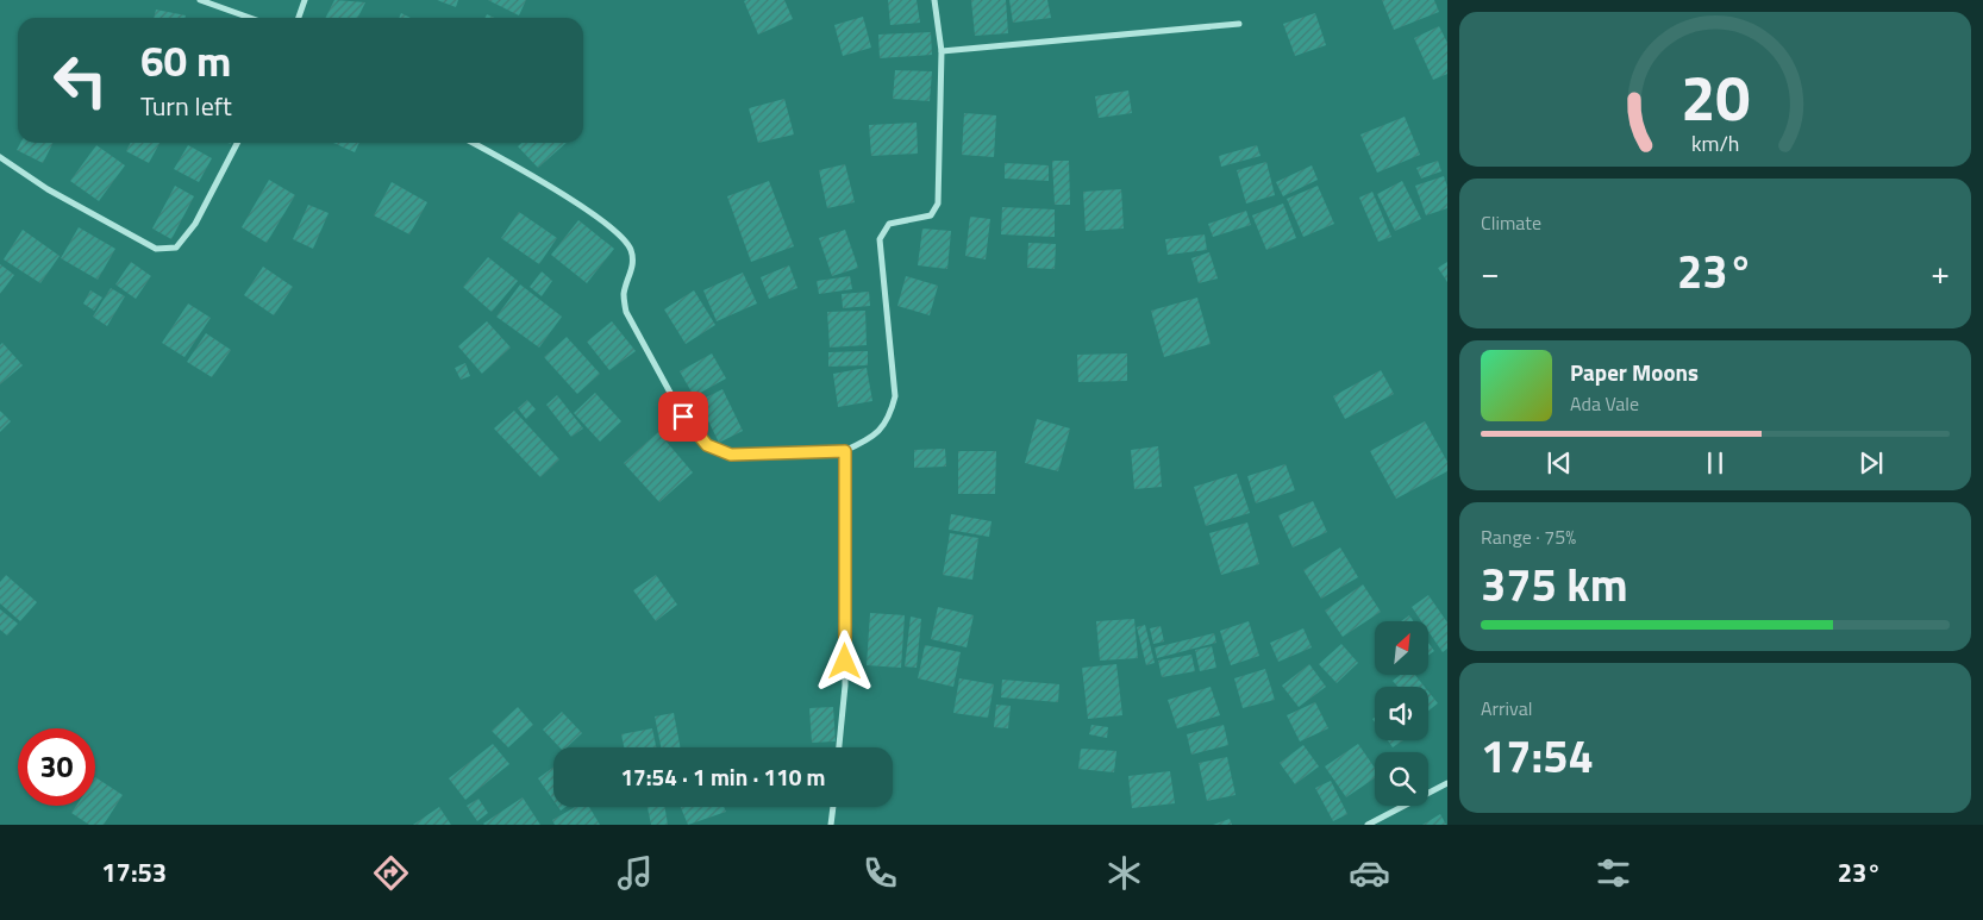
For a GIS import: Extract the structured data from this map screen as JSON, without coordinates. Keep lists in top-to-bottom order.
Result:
{
  "north": "top right",
  "page": {
    "turn": ["60 m", "Turn left"],
    "tile": [
      "Climate",
      ["Range · 75%", "375 km"],
      ["Arrival", "17:54"]
    ],
    "heat": ["−", "23°", "+"],
    "song": ["Paper Moons", "Ada Vale"],
    "limit": "30",
    "trip": "17:54 · 1 min · 110 m",
    "tabs": ["17:53", "23°"],
    "gauge": ["20", "km/h"]
  }
}
